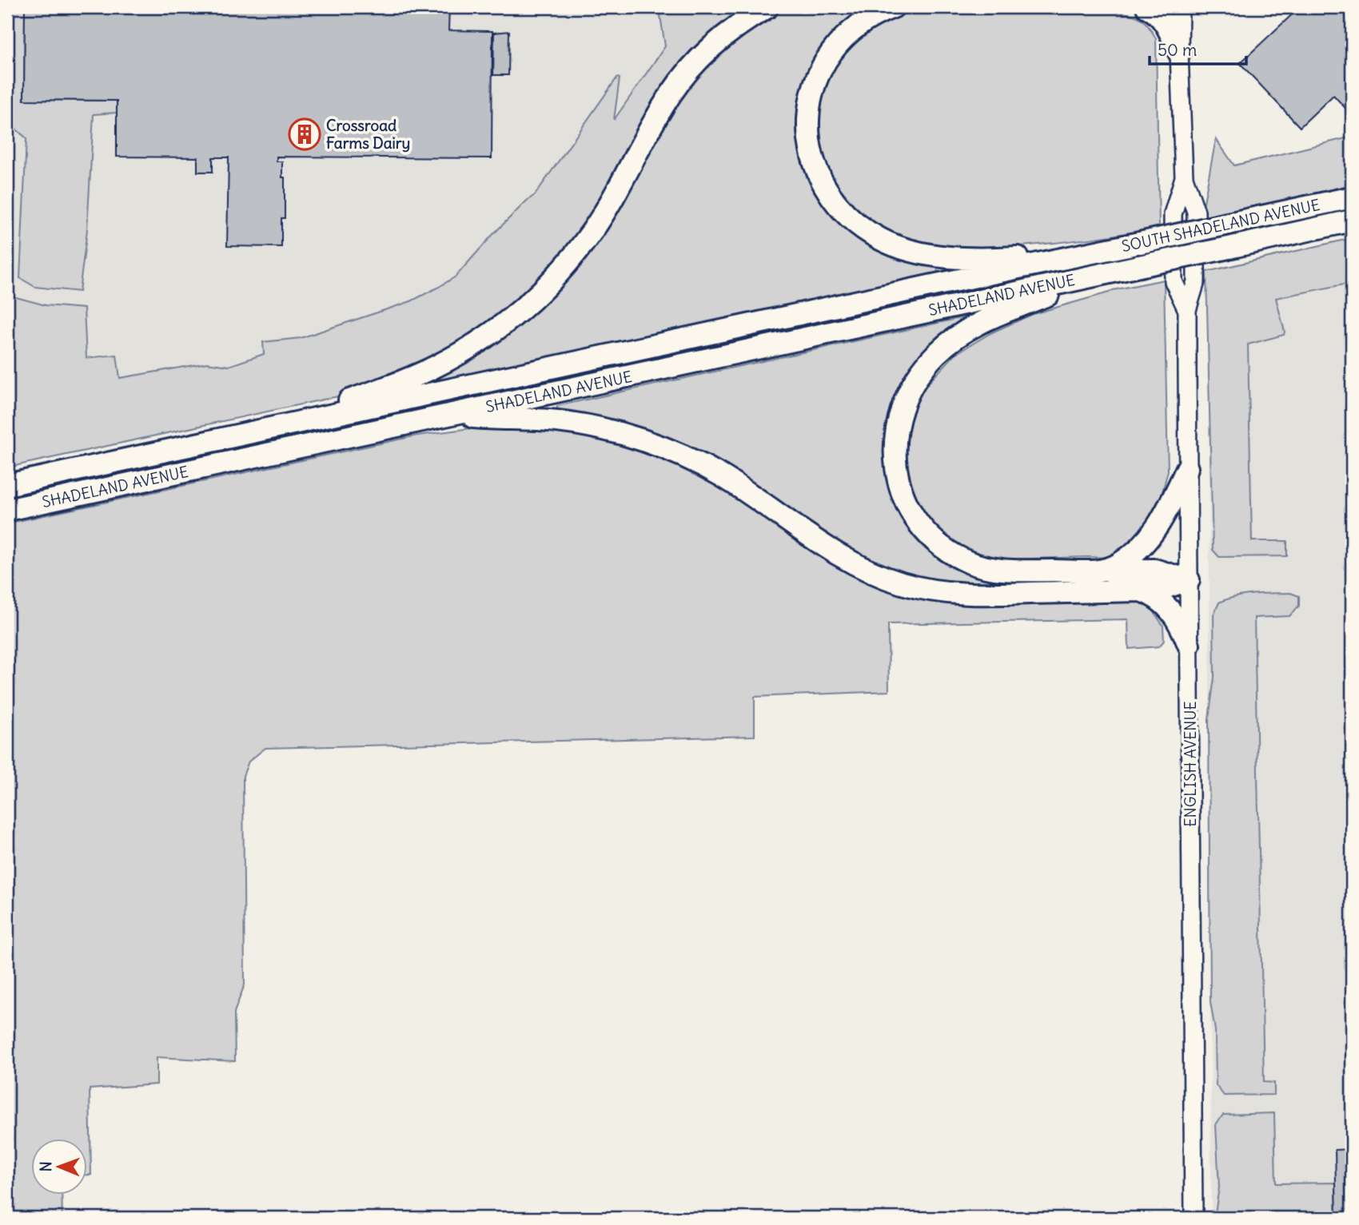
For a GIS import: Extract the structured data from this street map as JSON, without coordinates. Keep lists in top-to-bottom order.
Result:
{
  "streets": {
    "highway": ["SOUTH SHADELAND AVENUE", "SHADELAND AVENUE"],
    "street": ["ENGLISH AVENUE"]
  },
  "crossings": [
    ["SOUTH SHADELAND AVENUE", "SHADELAND AVENUE"]
  ],
  "places": {
    "building": ["Crossroad Farms Dairy"]
  },
  "scale_bar": "50 m",
  "north": "left"
}
